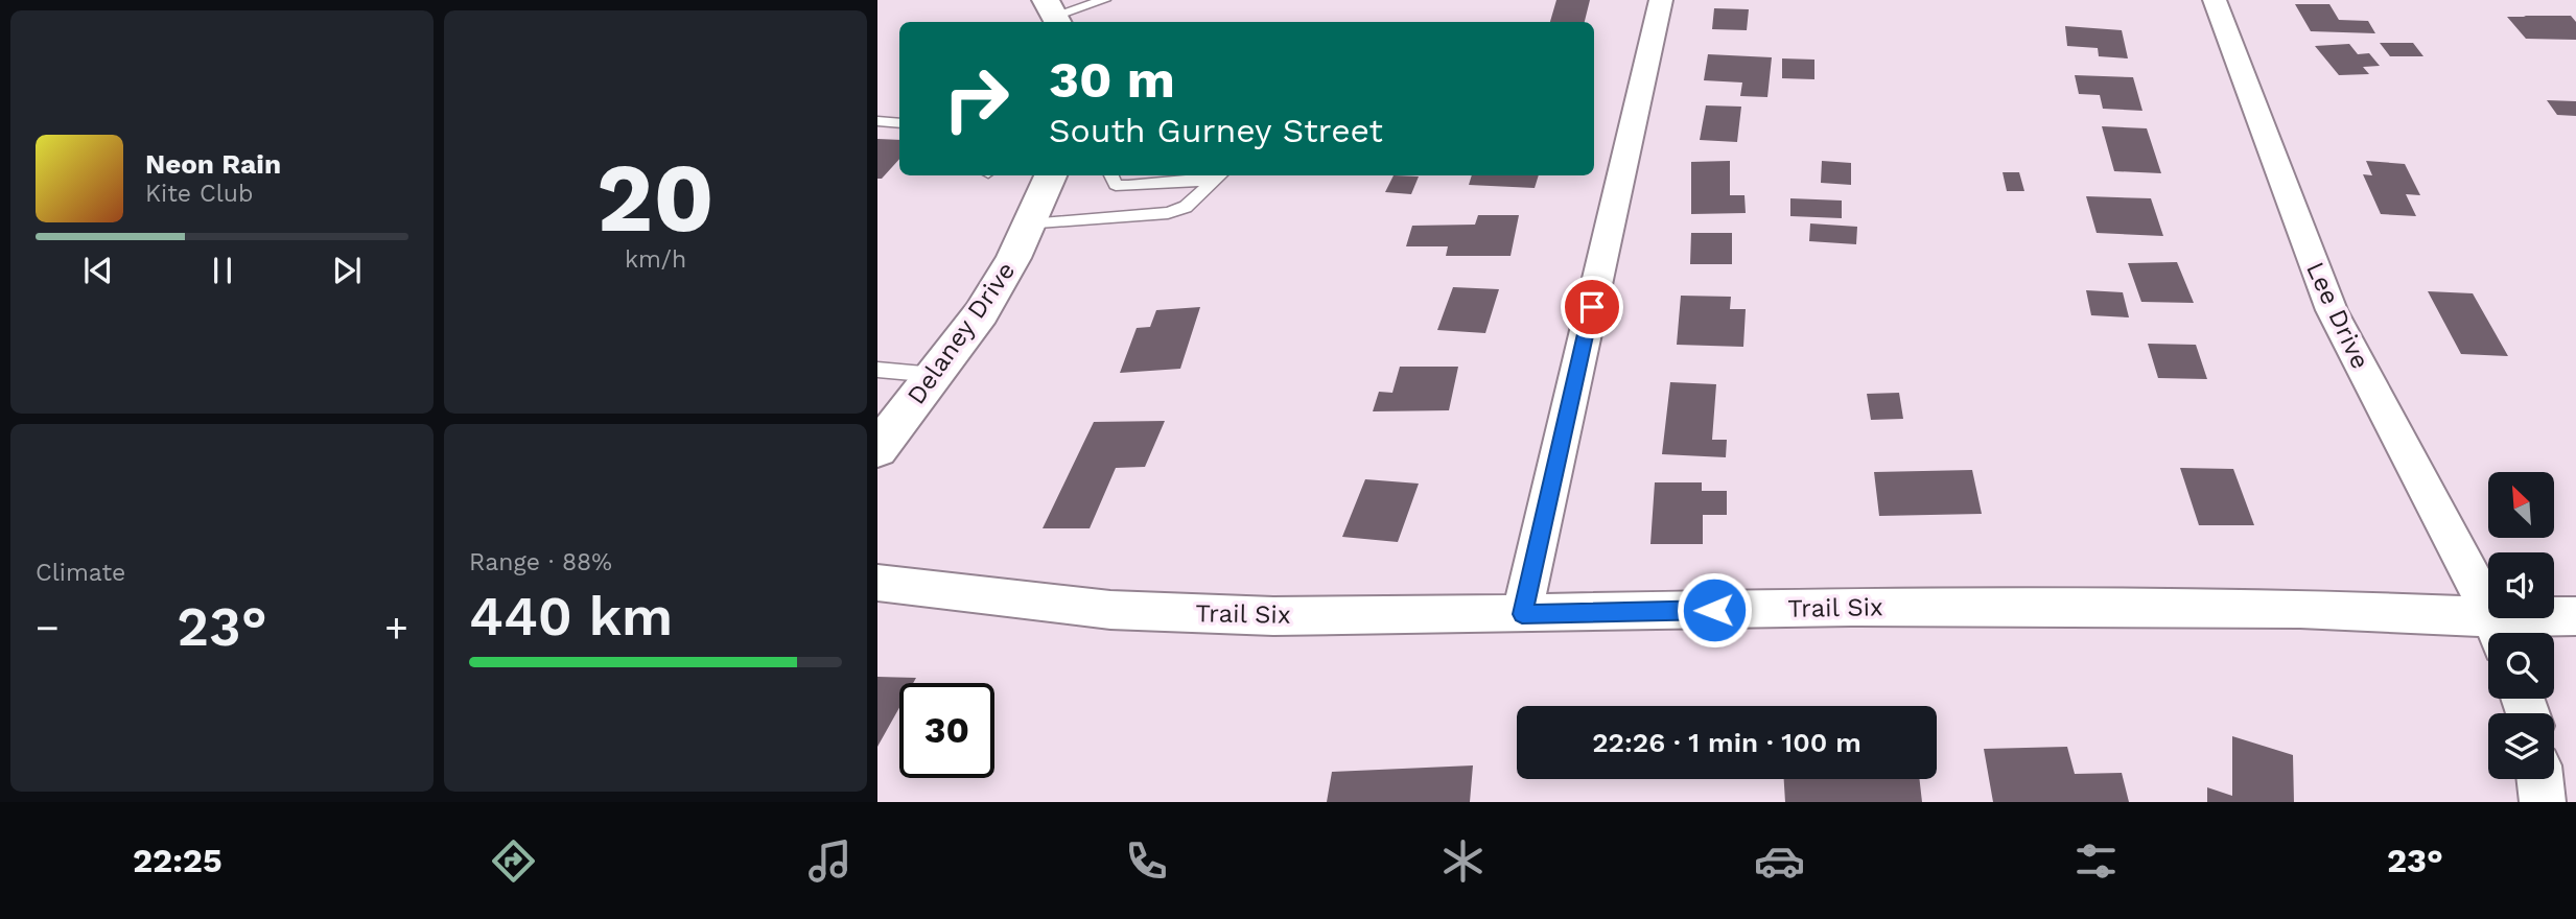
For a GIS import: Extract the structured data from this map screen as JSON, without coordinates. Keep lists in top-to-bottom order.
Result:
{
  "streets": {
    "street": ["Lee Drive", "Delaney Drive", "Trail Six"]
  },
  "crossings": [
    ["Lee Drive", "Trail Six"]
  ],
  "north": "top left",
  "page": {
    "tile": [
      ["20", "km/h"],
      "Climate",
      ["Range · 88%", "440 km"]
    ],
    "turn": ["30 m", "South Gurney Street"],
    "song": ["Neon Rain", "Kite Club"],
    "heat": ["−", "23°", "+"],
    "limit": "30",
    "trip": "22:26 · 1 min · 100 m",
    "tabs": ["22:25", "23°"]
  }
}
